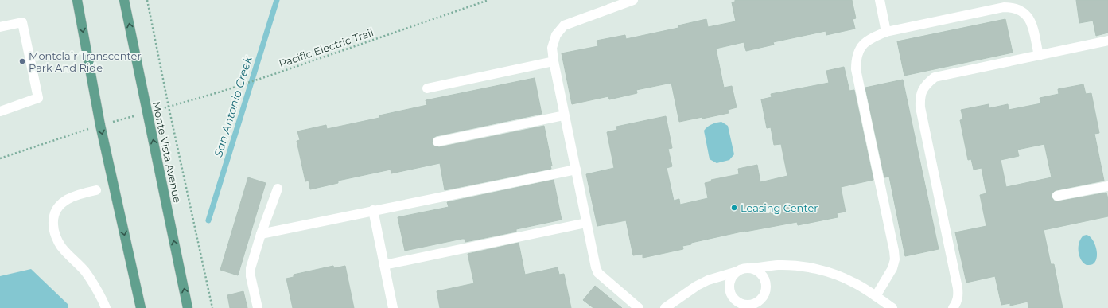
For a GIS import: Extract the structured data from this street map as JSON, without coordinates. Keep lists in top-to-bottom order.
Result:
{
  "streets": {
    "main road": ["Monte Vista Avenue"],
    "path": ["Pacific Electric Trail"]
  },
  "crossings": [
    ["Pacific Electric Trail", "Monte Vista Avenue"]
  ],
  "water": ["San Antonio Creek"],
  "places": ["Montclair Transcenter Park And Ride", "Leasing Center"]
}
